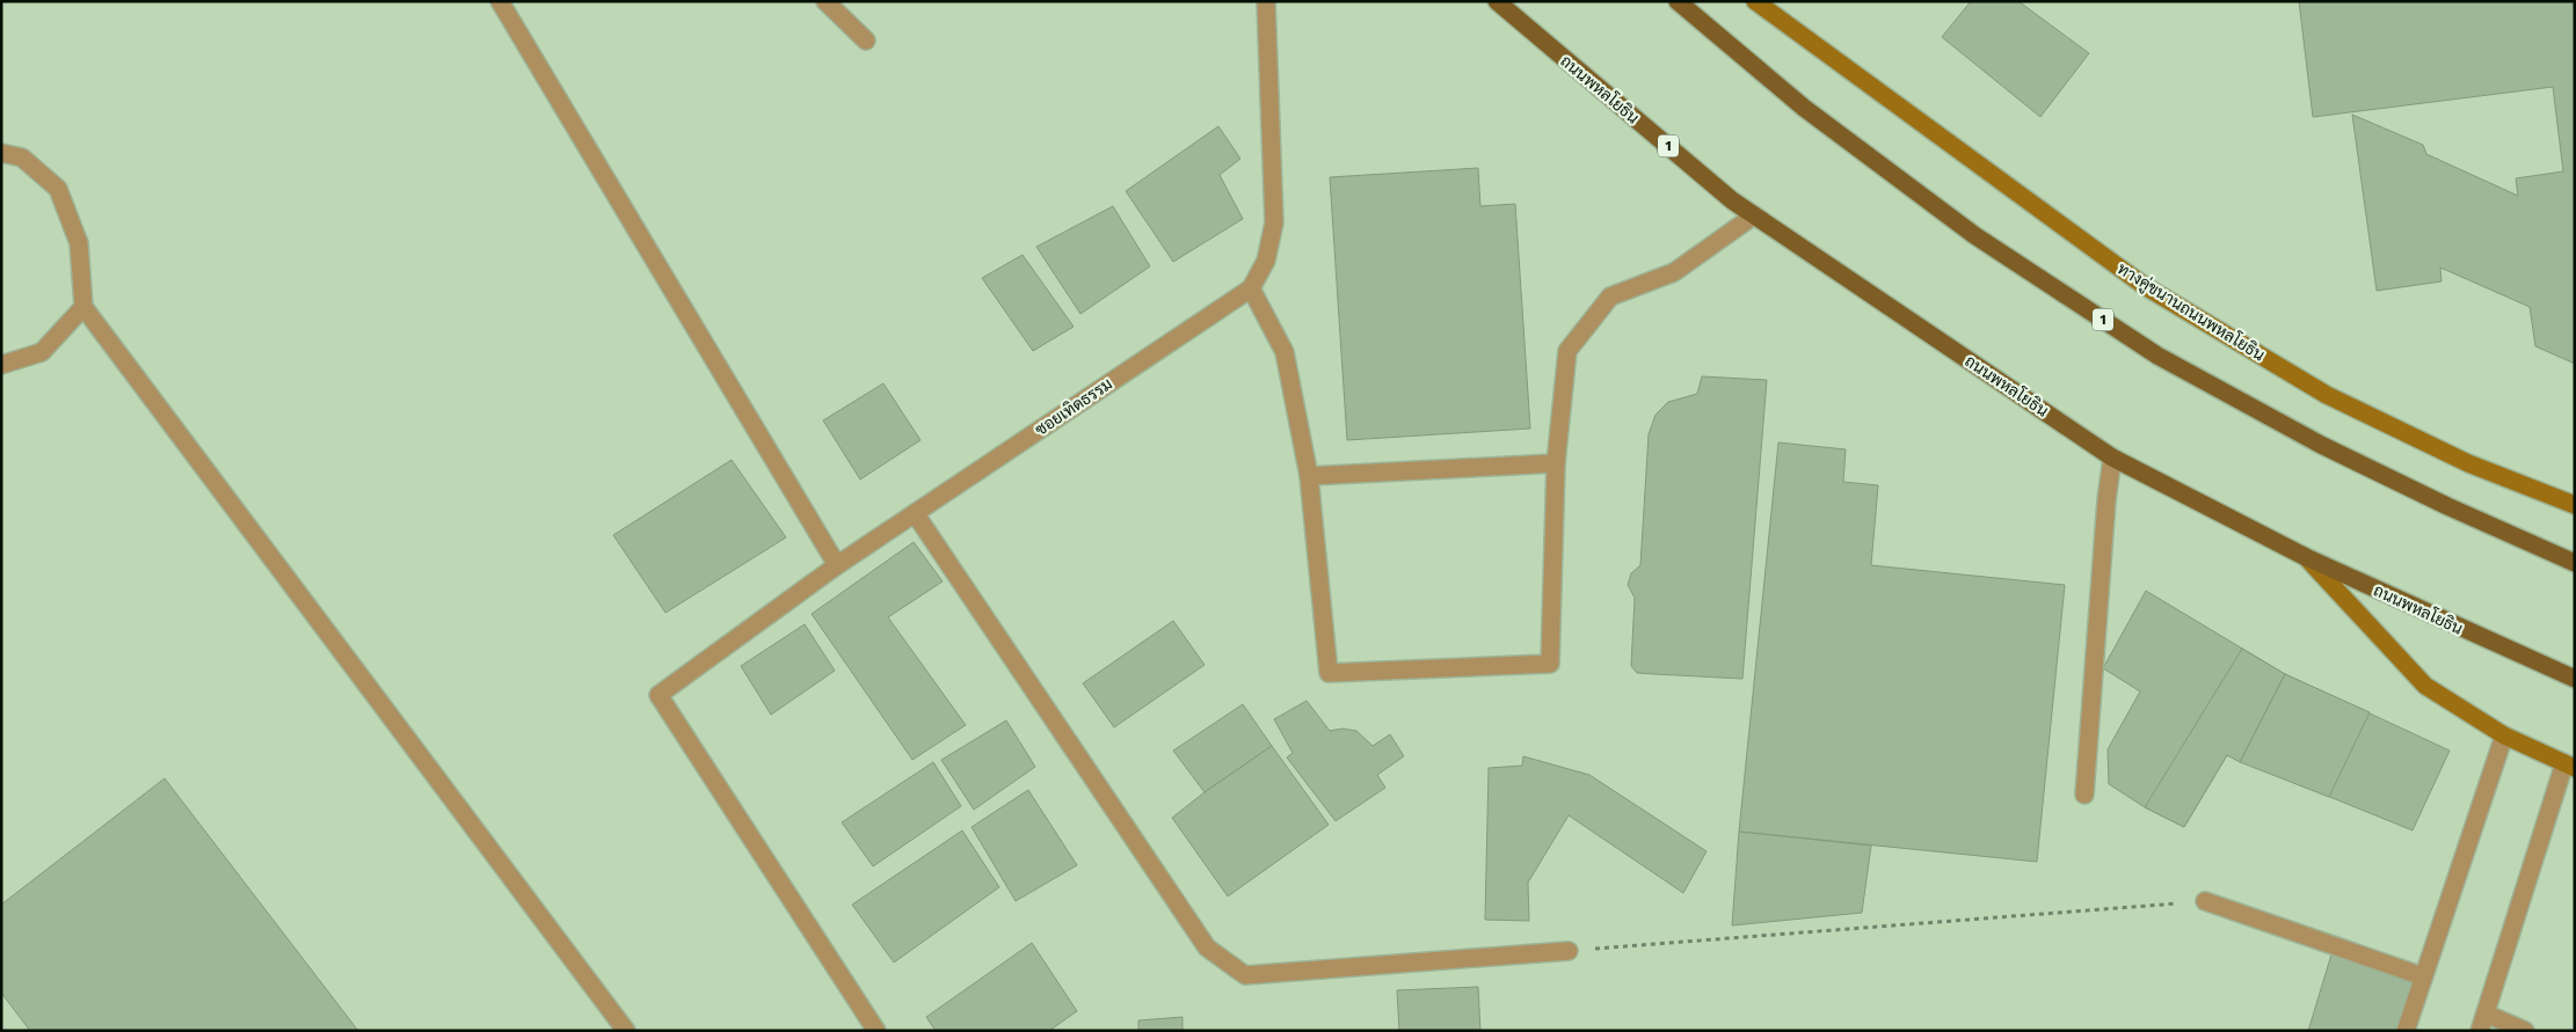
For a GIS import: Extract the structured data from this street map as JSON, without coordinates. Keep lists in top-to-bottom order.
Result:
{
  "streets": {
    "main road": ["ถนนพหลโยธิน", "1", "ทางคู่ขนานถนนพหลโยธิน"],
    "street": ["ซอยเทิดธรรม"]
  },
  "crossings": [
    ["ถนนพหลโยธิน", "1"]
  ]
}
